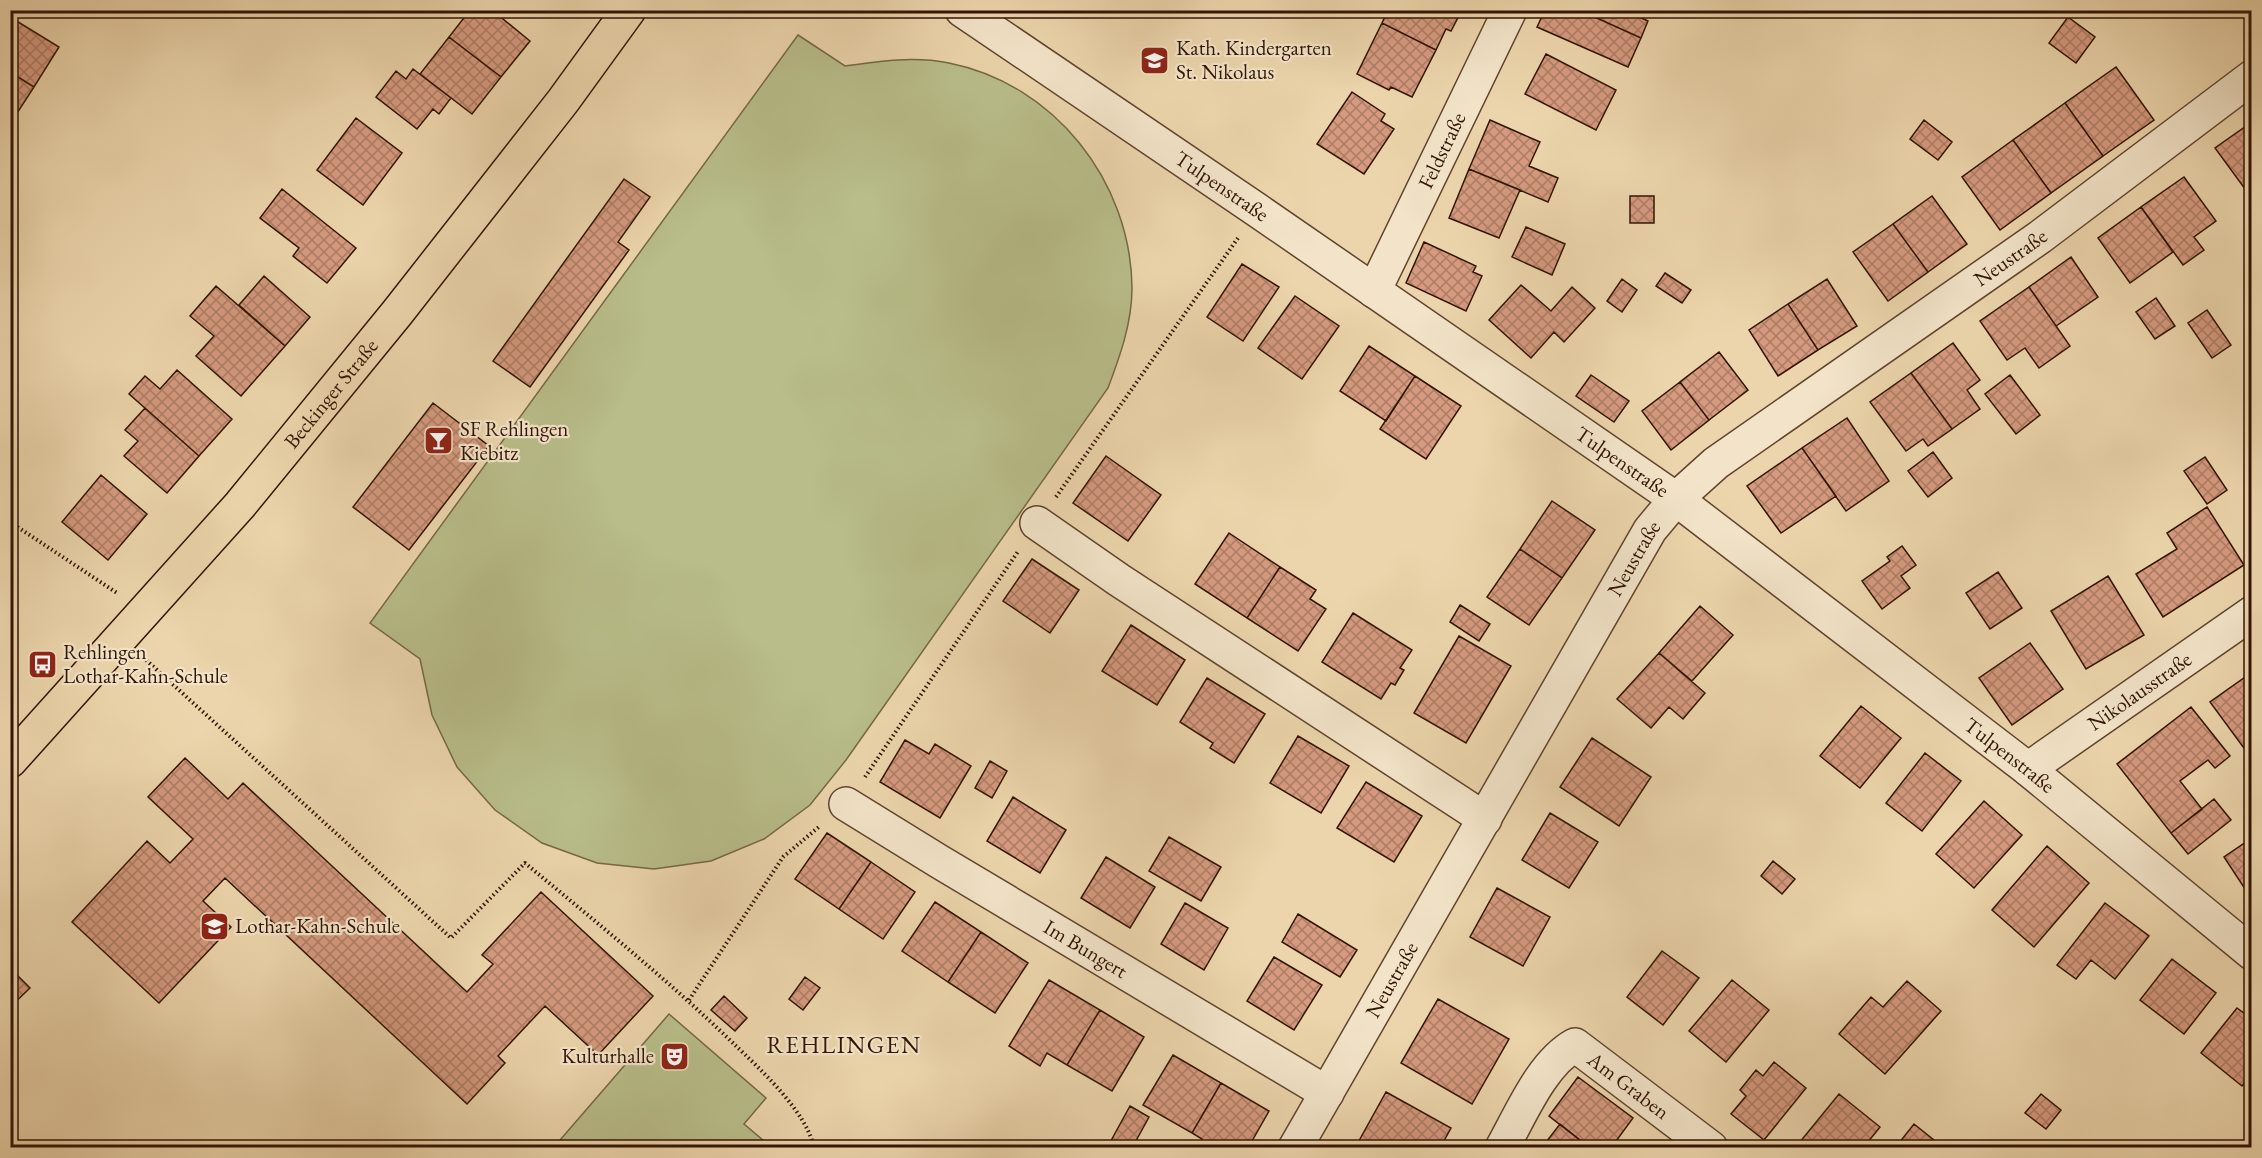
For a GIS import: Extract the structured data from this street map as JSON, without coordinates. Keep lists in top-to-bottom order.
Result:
{
  "streets": {
    "main road": ["Beckinger Straße"],
    "street": [
      "Feldstraße",
      "Tulpenstraße",
      "Neustraße",
      "Nikolausstraße",
      "Im Bungert",
      "Am Graben"
    ]
  },
  "crossings": [
    ["Feldstraße", "Tulpenstraße"],
    ["Tulpenstraße", "Neustraße"],
    ["Tulpenstraße", "Nikolausstraße"],
    ["Neustraße", "Im Bungert"]
  ],
  "districts": ["REHLINGEN"],
  "places": {
    "school or university": ["Kath. Kindergarten St. Nikolaus", "Lothar-Kahn-Schule"],
    "bar": ["SF Rehlingen Kiebitz"],
    "bus stop": ["Rehlingen Lothar-Kahn-Schule"],
    "theatre": ["Kulturhalle"]
  }
}
